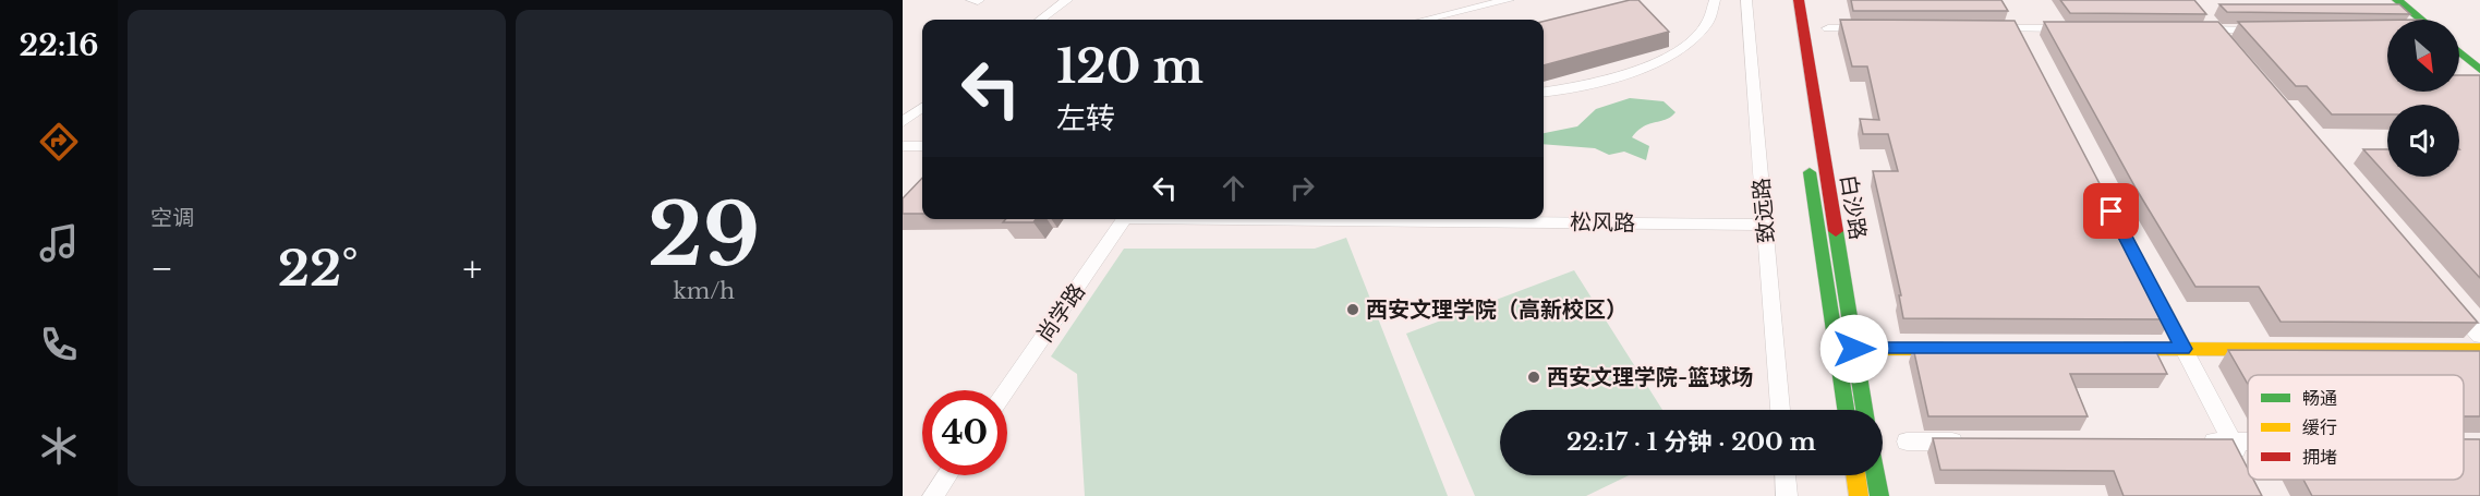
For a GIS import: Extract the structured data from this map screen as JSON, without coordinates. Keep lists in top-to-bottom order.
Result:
{
  "streets": {
    "street": [
      "白沙路",
      "致远路",
      "松风路",
      "尚学路"
    ]
  },
  "crossings": [
    ["致远路", "松风路"]
  ],
  "places": ["西安文理学院（高新校区）", "西安文理学院-篮球场"],
  "legend": ["畅通", "缓行", "拥堵"],
  "north": "bottom right",
  "page": {
    "tabs": "22:16",
    "tile": [
      "空调",
      ["29", "km/h"]
    ],
    "turn": ["120 m", "左转"],
    "heat": ["−", "22°", "+"],
    "limit": "40",
    "trip": "22:17 · 1 分钟 · 200 m"
  }
}
